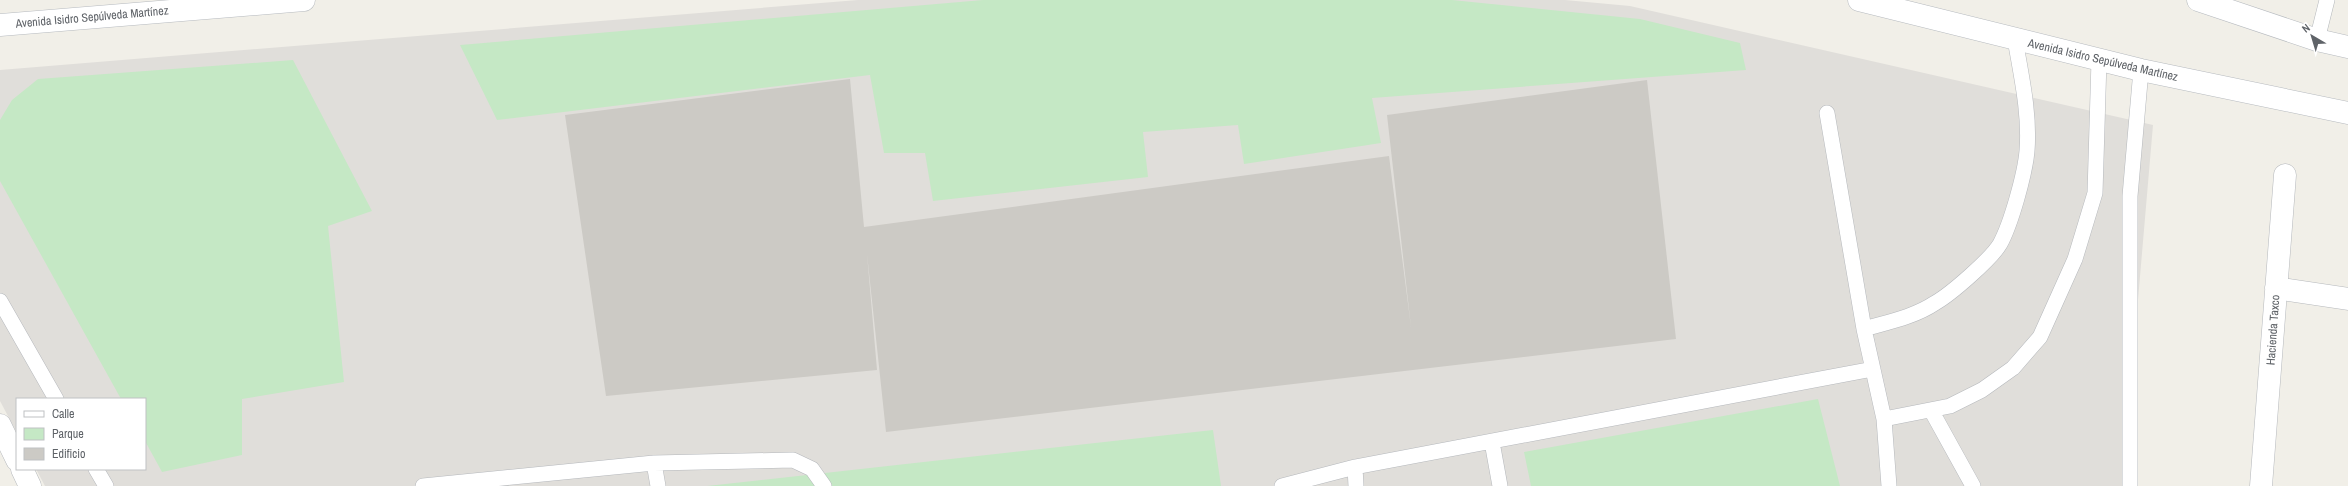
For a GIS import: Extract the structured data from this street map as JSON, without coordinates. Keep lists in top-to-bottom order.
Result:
{
  "streets": {
    "main road": ["Avenida Isidro Sepúlveda Martínez", "Hacienda Taxco"]
  },
  "legend": ["Calle", "Parque", "Edificio"],
  "north": "top left"
}
